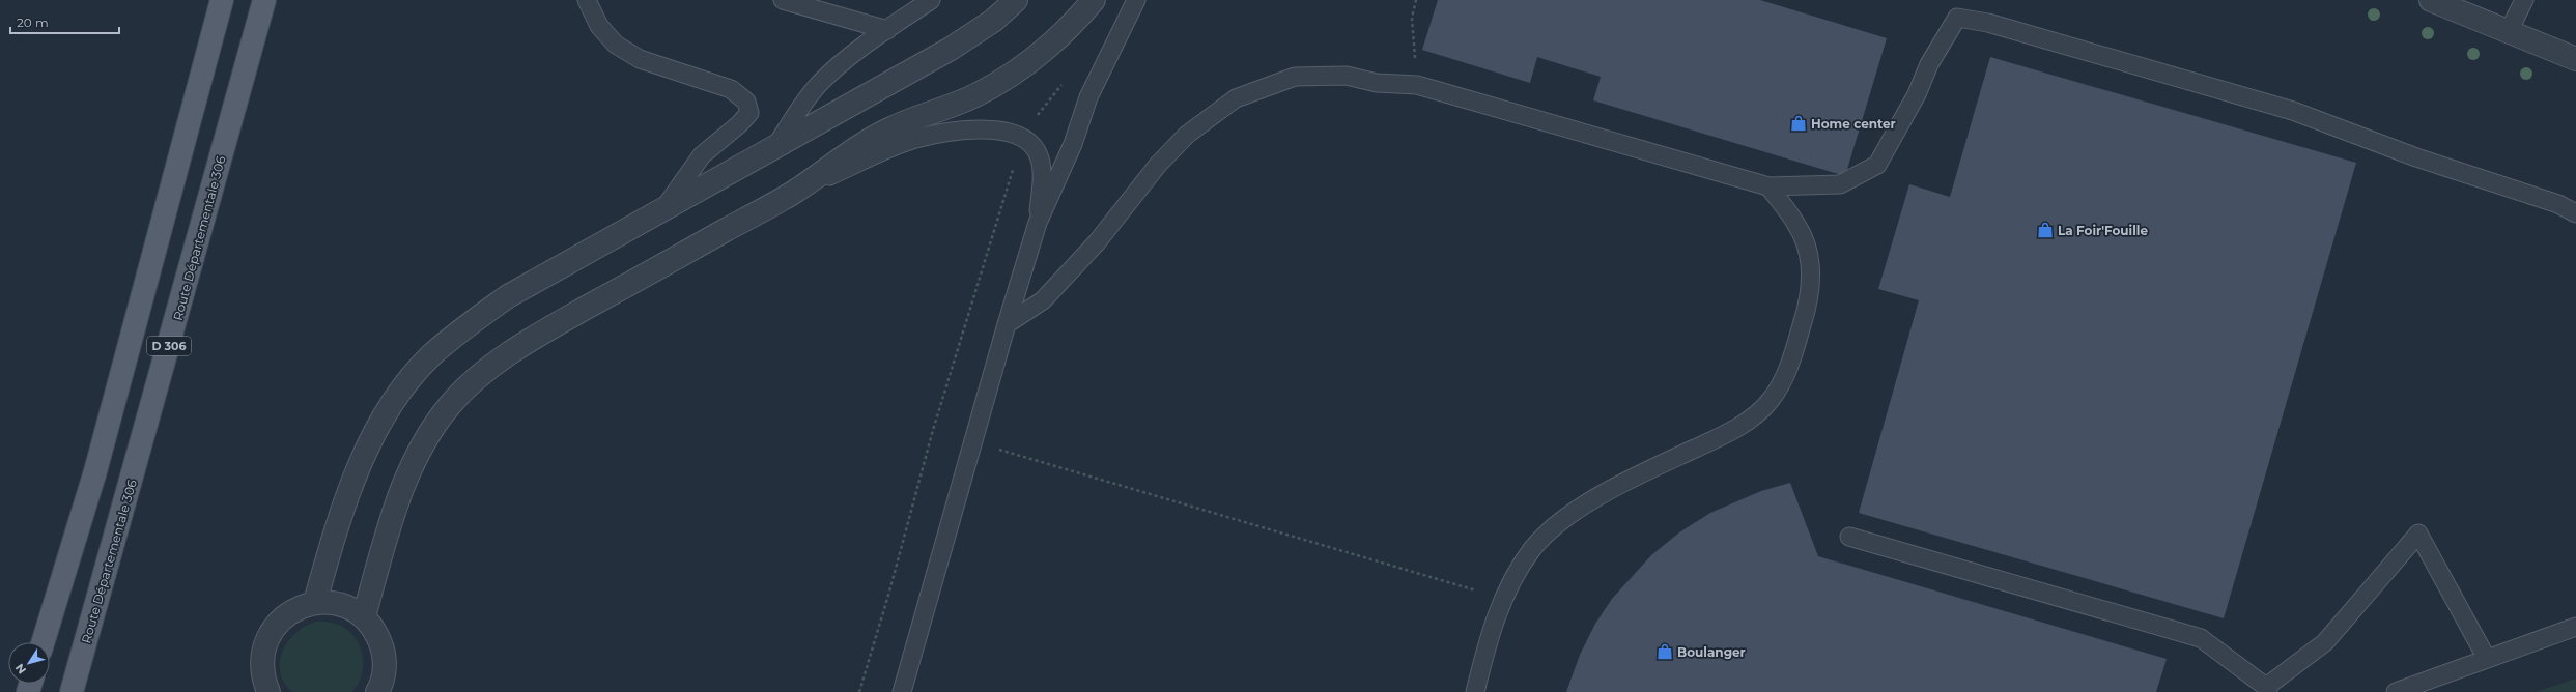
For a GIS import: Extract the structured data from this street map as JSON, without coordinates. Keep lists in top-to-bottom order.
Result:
{
  "streets": {
    "main road": ["Route Départementale 306", "D 306"]
  },
  "places": {
    "shop": ["Home center", "La Foir'Fouille", "Boulanger"]
  },
  "scale_bar": "20 m",
  "north": "bottom left"
}
